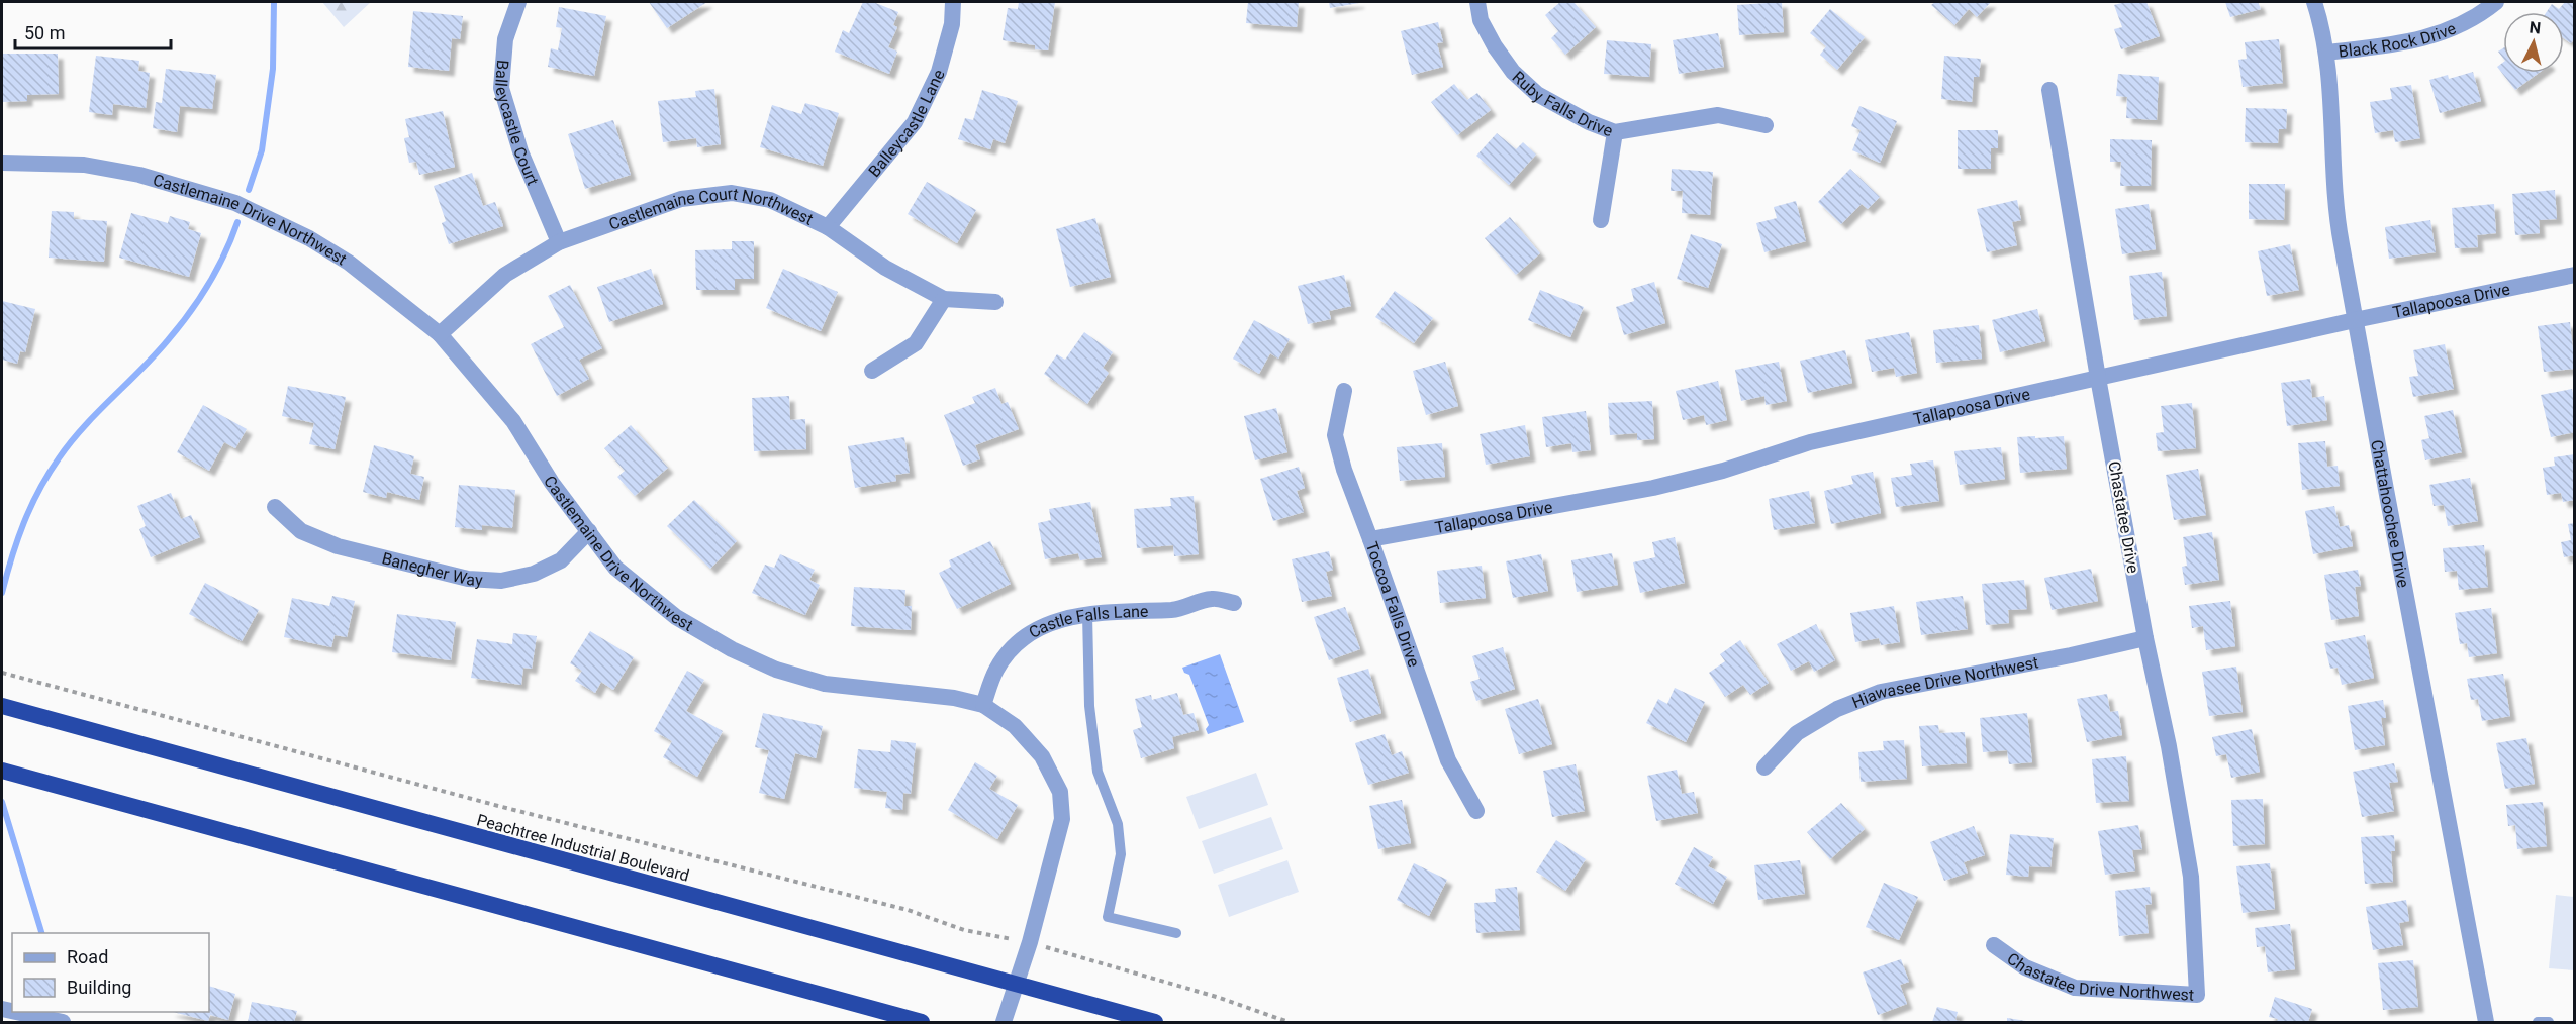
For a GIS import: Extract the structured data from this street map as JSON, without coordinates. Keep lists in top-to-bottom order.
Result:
{
  "streets": {
    "highway": ["Peachtree Industrial Boulevard"],
    "street": [
      "Black Rock Drive",
      "Ruby Falls Drive",
      "Balleycastle Lane",
      "Balleycastle Court",
      "Castlemaine Drive Northwest",
      "Castlemaine Court Northwest",
      "Tallapoosa Drive",
      "Chattahoochee Drive",
      "Chastatee Drive",
      "Banegher Way",
      "Toccoa Falls Drive",
      "Castle Falls Lane",
      "Hiawasee Drive Northwest",
      "Chastatee Drive Northwest"
    ]
  },
  "crossings": [
    ["Black Rock Drive", "Chattahoochee Drive"],
    ["Balleycastle Lane", "Castlemaine Court Northwest"],
    ["Balleycastle Court", "Castlemaine Court Northwest"],
    ["Castlemaine Drive Northwest", "Castlemaine Court Northwest"],
    ["Castlemaine Drive Northwest", "Banegher Way"],
    ["Castlemaine Drive Northwest", "Castle Falls Lane"],
    ["Castlemaine Drive Northwest", "Peachtree Industrial Boulevard"],
    ["Tallapoosa Drive", "Chattahoochee Drive"],
    ["Tallapoosa Drive", "Chastatee Drive"],
    ["Tallapoosa Drive", "Toccoa Falls Drive"],
    ["Chastatee Drive", "Hiawasee Drive Northwest"],
    ["Chastatee Drive", "Chastatee Drive Northwest"]
  ],
  "legend": ["Road", "Building"],
  "scale_bar": "50 m",
  "north": "top"
}
